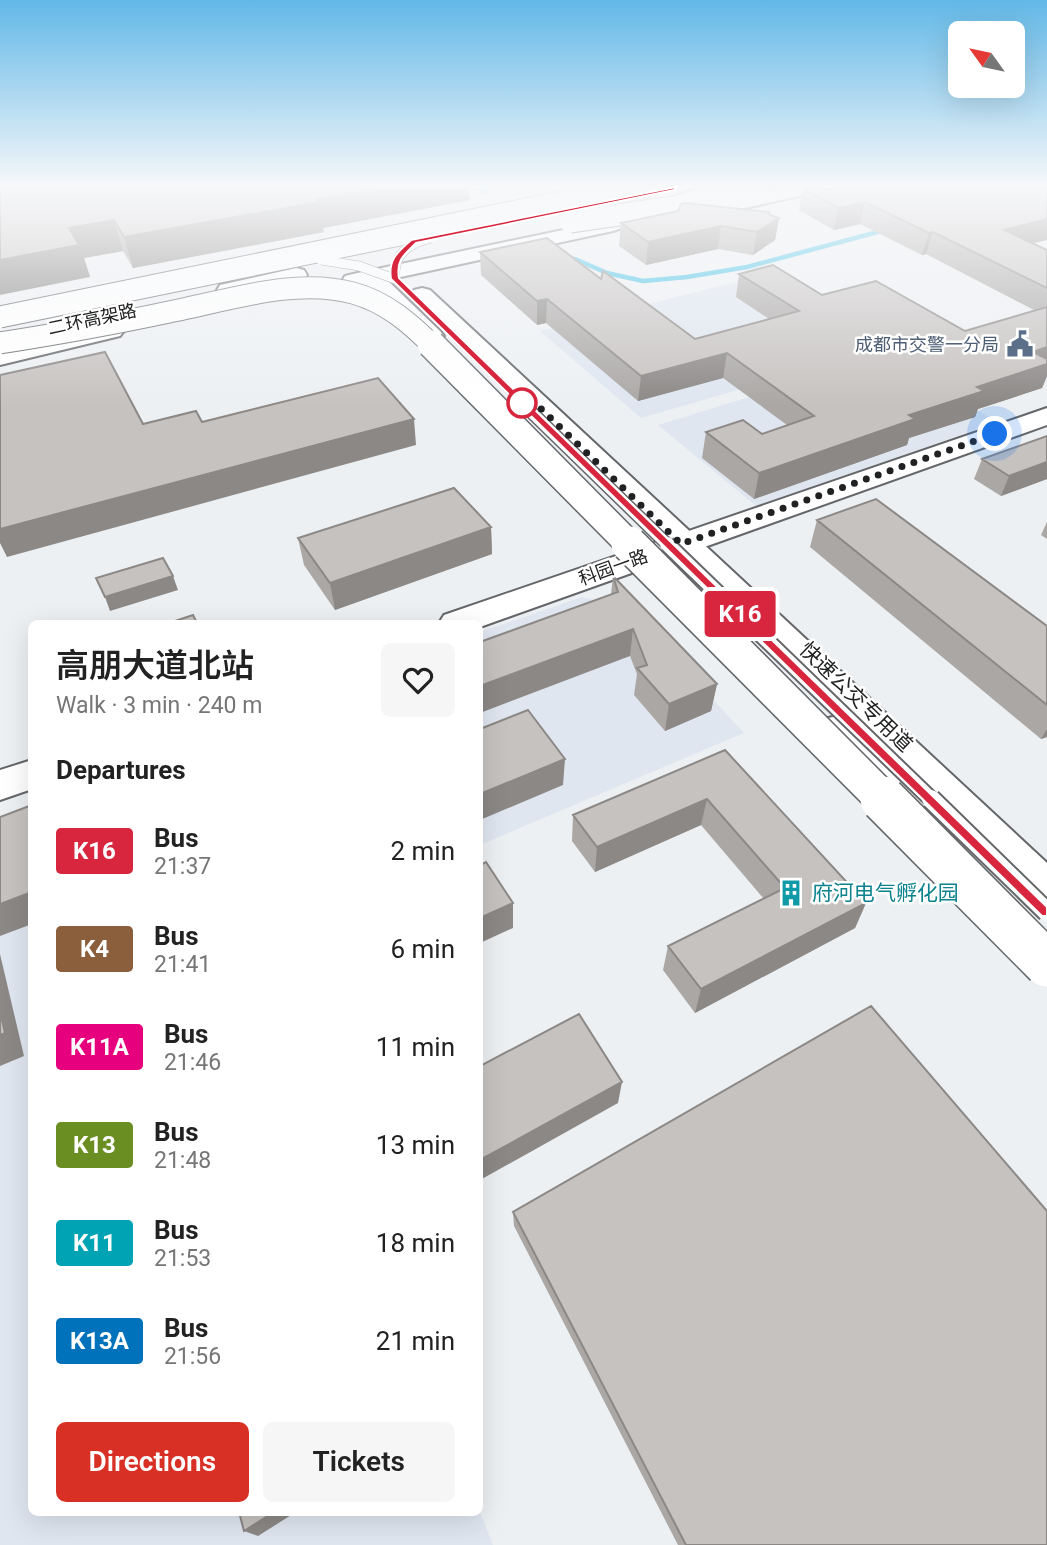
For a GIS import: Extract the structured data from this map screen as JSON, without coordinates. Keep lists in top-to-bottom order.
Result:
{
  "streets": {
    "main road": ["二环高架路", "科园一路"],
    "lane": ["快速公交专用道"]
  },
  "places": {
    "public building": ["成都市交警一分局"],
    "building": ["府河电气孵化园"]
  },
  "lines": ["bus line K16"],
  "north": "top left",
  "page": {
    "on_map": "K16",
    "heading": [
      ["高朋大道北站", "Walk · 3 min · 240 m"],
      "Departures"
    ],
    "list": [
      {
        "mark": "K16",
        "name": "Bus",
        "note": "21:37",
        "value": "2 min"
      },
      {
        "mark": "K4",
        "name": "Bus",
        "note": "21:41",
        "value": "6 min"
      },
      {
        "mark": "K11A",
        "name": "Bus",
        "note": "21:46",
        "value": "11 min"
      },
      {
        "mark": "K13",
        "name": "Bus",
        "note": "21:48",
        "value": "13 min"
      },
      {
        "mark": "K11",
        "name": "Bus",
        "note": "21:53",
        "value": "18 min"
      },
      {
        "mark": "K13A",
        "name": "Bus",
        "note": "21:56",
        "value": "21 min"
      }
    ],
    "buttons": ["Directions", "Tickets"]
  }
}
